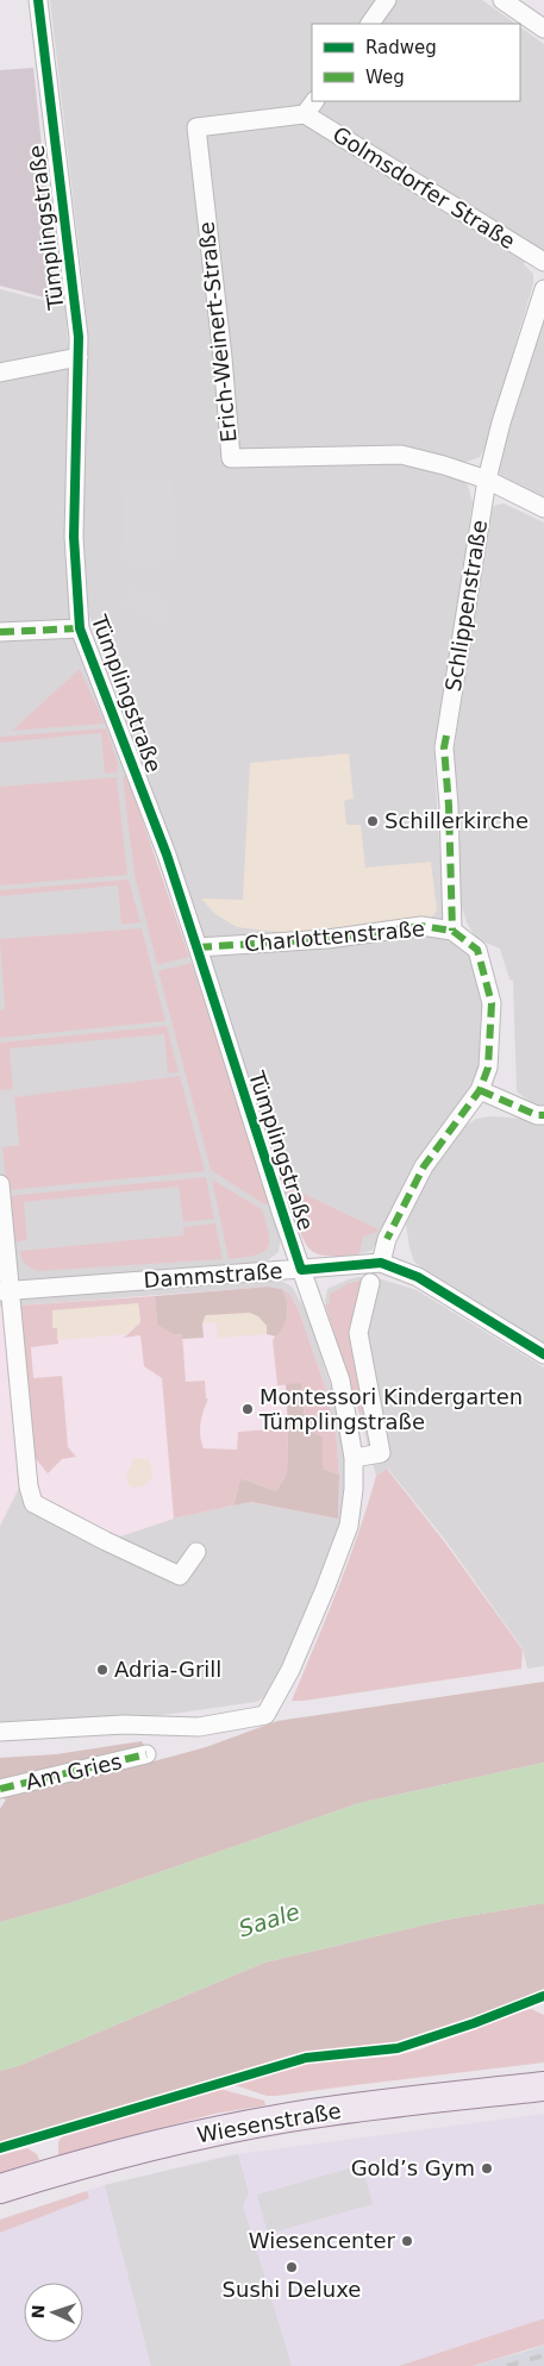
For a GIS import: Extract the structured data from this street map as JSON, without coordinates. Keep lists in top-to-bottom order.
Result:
{
  "streets": {
    "main road": ["Wiesenstraße"],
    "street": [
      "Golmsdorfer Straße",
      "Tümplingstraße",
      "Erich-Weinert-Straße",
      "Schlippenstraße",
      "Charlottenstraße",
      "Dammstraße",
      "Am Gries"
    ]
  },
  "crossings": [
    ["Golmsdorfer Straße", "Erich-Weinert-Straße"],
    ["Tümplingstraße", "Charlottenstraße"],
    ["Tümplingstraße", "Dammstraße"],
    ["Erich-Weinert-Straße", "Schlippenstraße"],
    ["Schlippenstraße", "Charlottenstraße"],
    ["Charlottenstraße", "Dammstraße"]
  ],
  "water": ["Saale"],
  "places": [
    "Schillerkirche",
    "Montessori Kindergarten Tümplingstraße",
    "Adria-Grill",
    "Gold’s Gym",
    "Wiesencenter",
    "Sushi Deluxe"
  ],
  "legend": ["Radweg", "Weg"],
  "north": "left"
}
